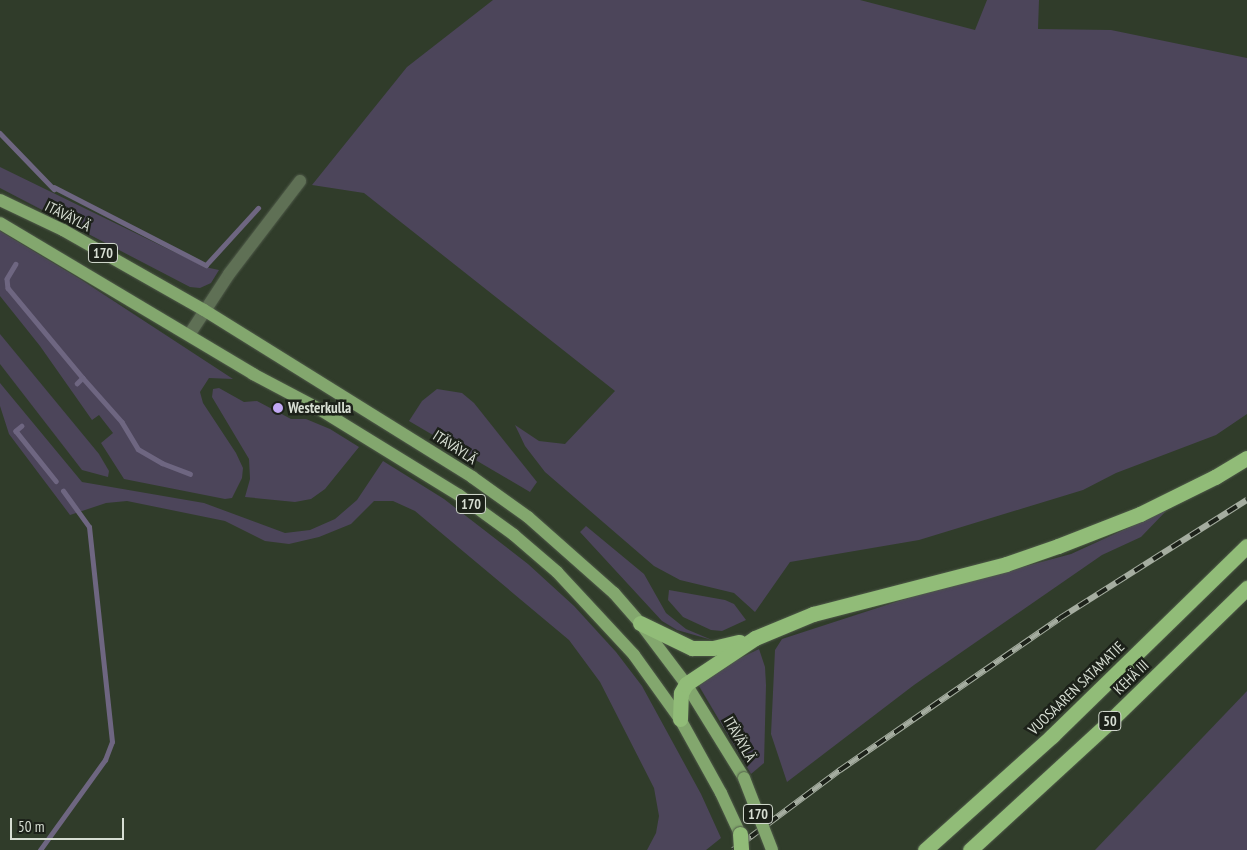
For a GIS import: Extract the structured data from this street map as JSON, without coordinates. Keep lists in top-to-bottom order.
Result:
{
  "streets": {
    "highway": ["KEHÄ III", "VUOSAAREN SATAMATIE", "50"],
    "main road": ["ITÄVÄYLÄ", "170"]
  },
  "places": ["Westerkulla"],
  "scale_bar": "50 m"
}
